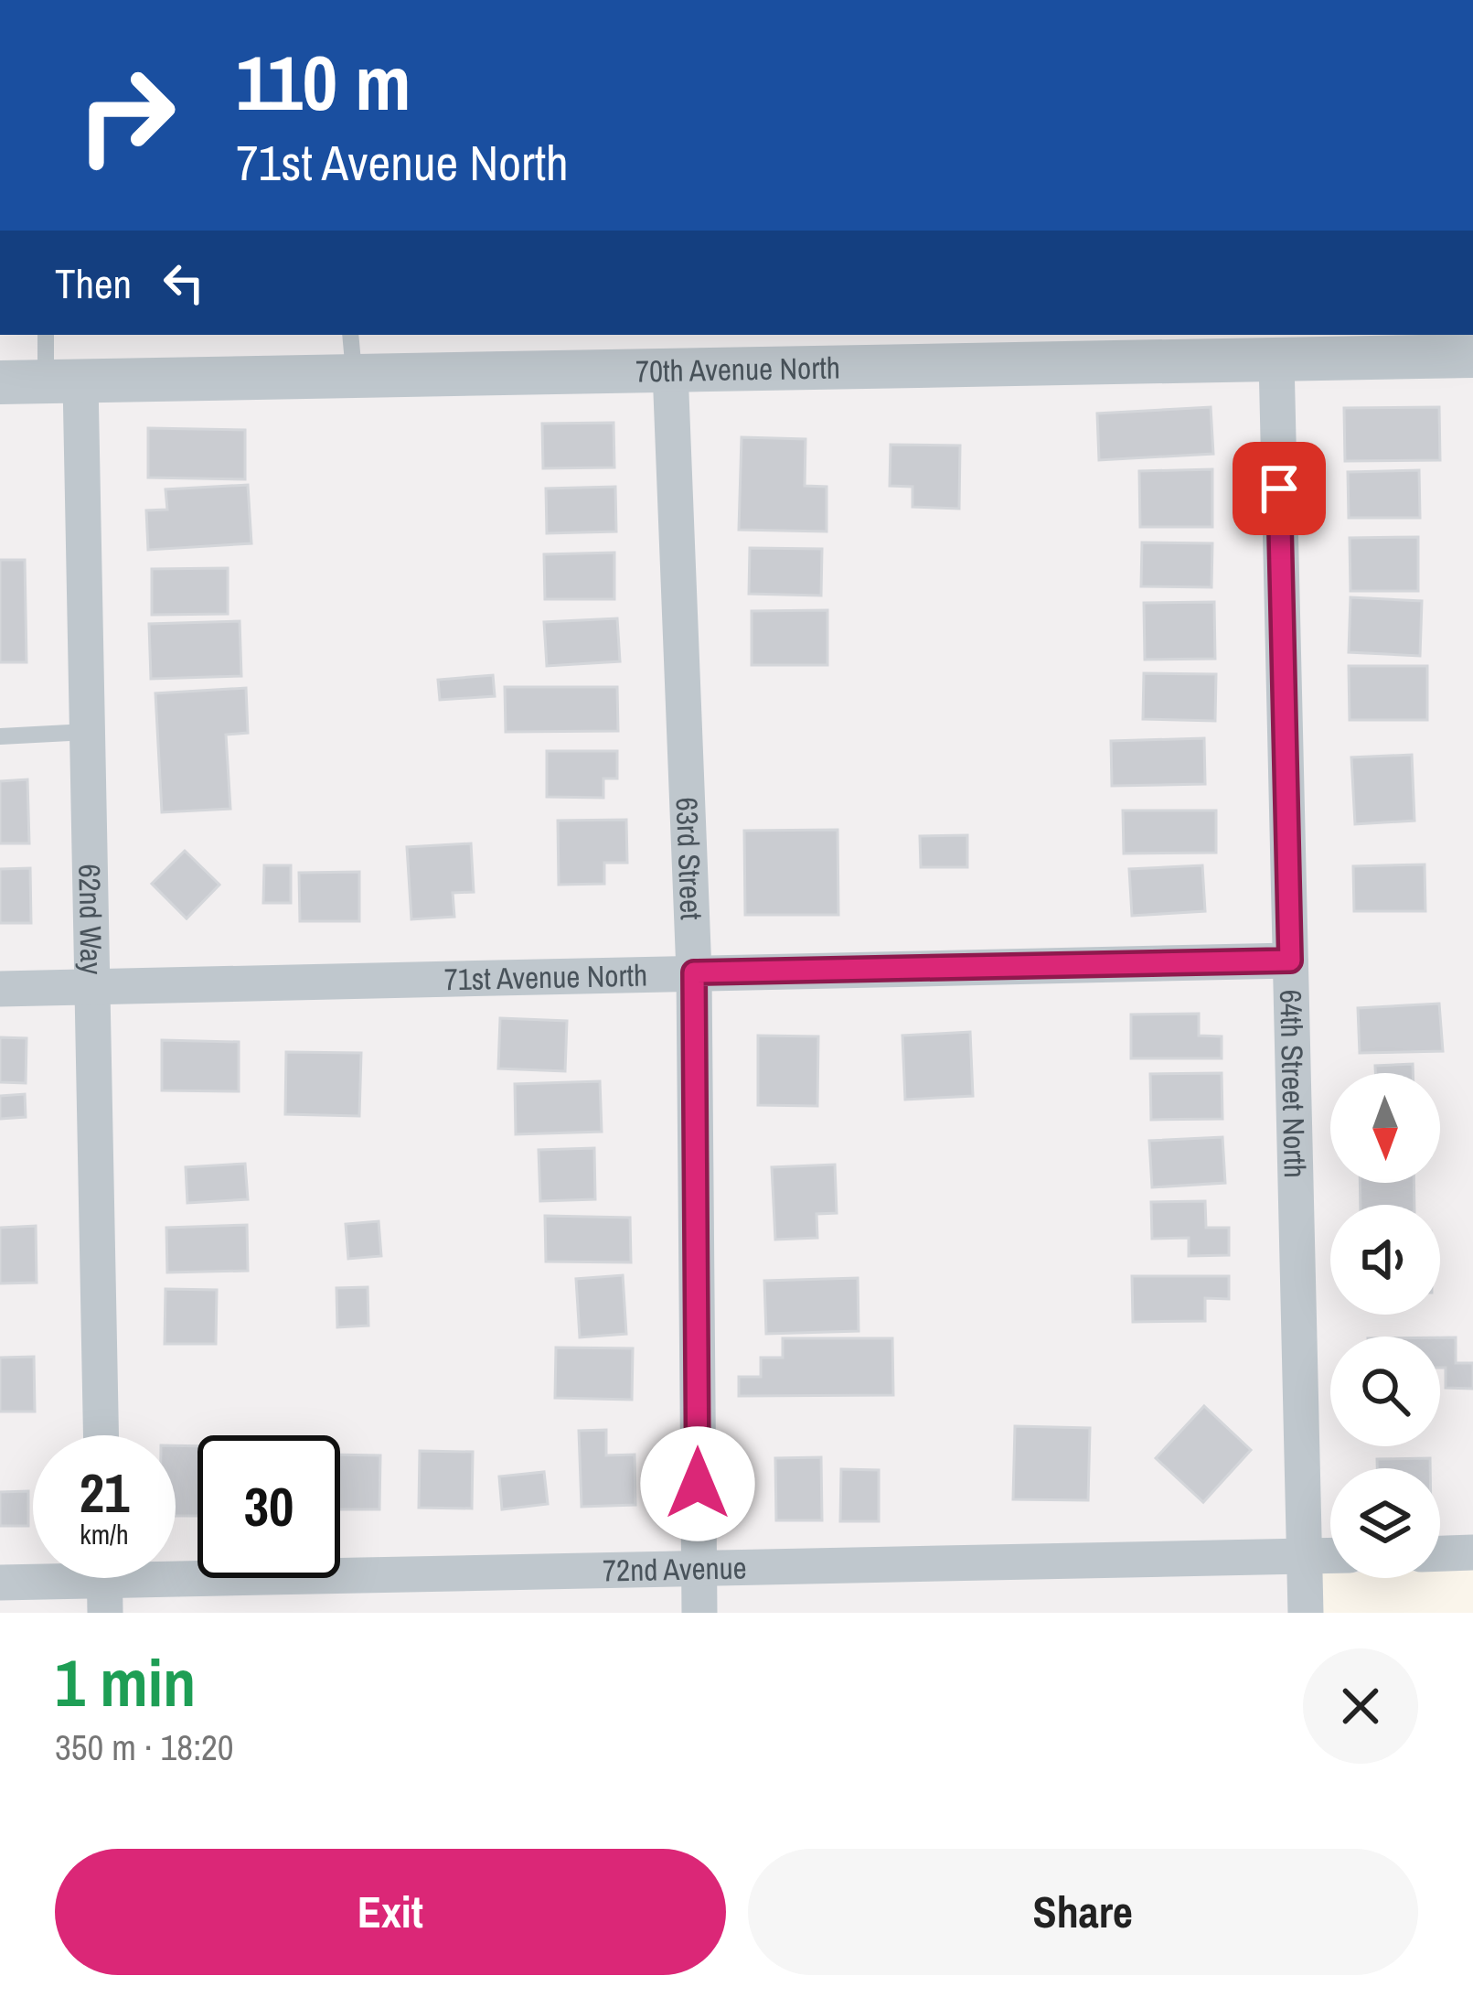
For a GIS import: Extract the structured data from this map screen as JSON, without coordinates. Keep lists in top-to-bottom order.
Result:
{
  "streets": {
    "street": [
      "70th Avenue North",
      "63rd Street",
      "62nd Way",
      "71st Avenue North",
      "64th Street North",
      "72nd Avenue"
    ]
  },
  "crossings": [
    ["70th Avenue North", "63rd Street"],
    ["70th Avenue North", "62nd Way"],
    ["70th Avenue North", "64th Street North"],
    ["63rd Street", "71st Avenue North"],
    ["63rd Street", "72nd Avenue"],
    ["62nd Way", "71st Avenue North"],
    ["71st Avenue North", "64th Street North"],
    ["64th Street North", "72nd Avenue"]
  ],
  "north": "bottom",
  "page": {
    "turn": ["110 m", "71st Avenue North"],
    "then": "Then",
    "speed": "21 km/h",
    "limit": "30",
    "heading": ["1 min", "350 m · 18:20"],
    "buttons": ["Exit", "Share"]
  }
}
